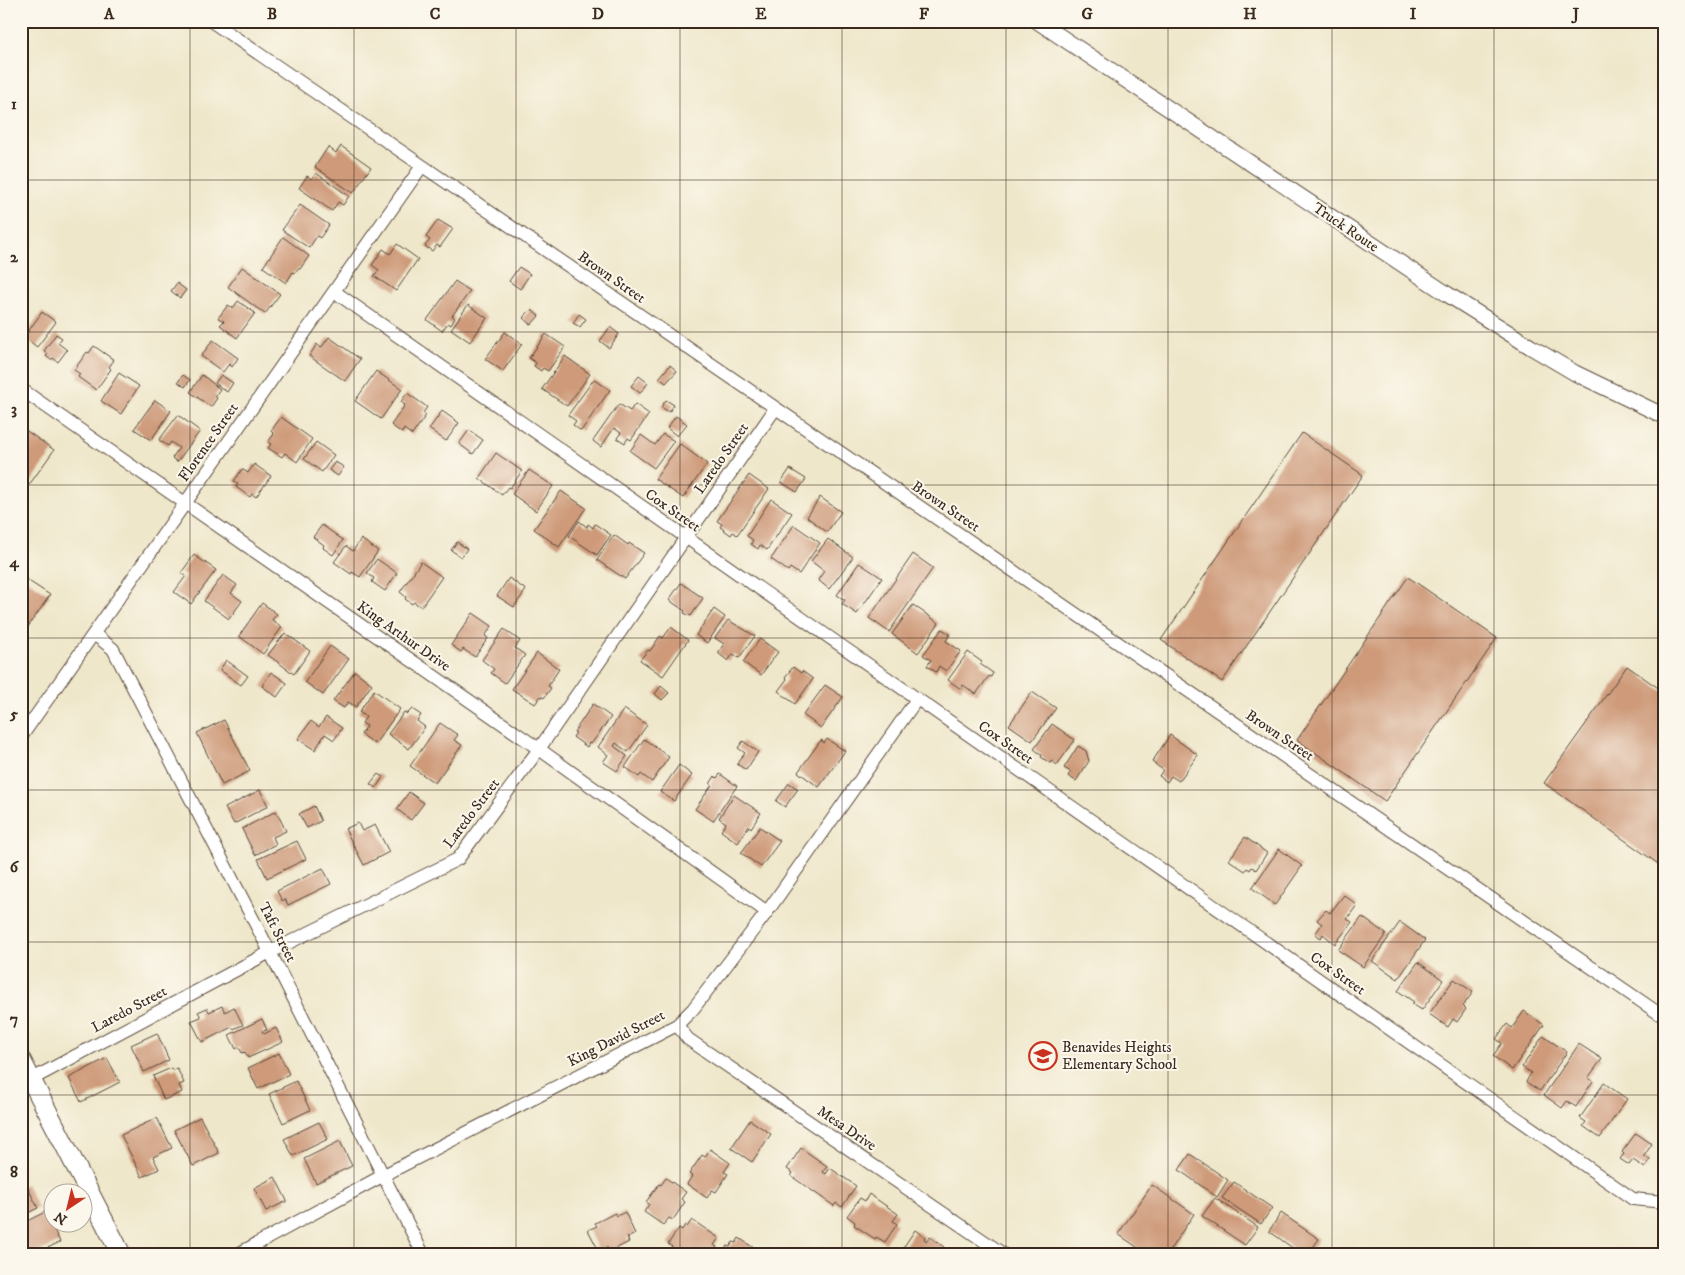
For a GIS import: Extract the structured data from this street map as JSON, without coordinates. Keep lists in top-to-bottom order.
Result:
{
  "streets": {
    "street": [
      "Truck Route",
      "Brown Street",
      "Florence Street",
      "Laredo Street",
      "Cox Street",
      "King Arthur Drive",
      "Taft Street",
      "King David Street",
      "Mesa Drive"
    ]
  },
  "crossings": [
    ["Brown Street", "Florence Street"],
    ["Brown Street", "Laredo Street"],
    ["Florence Street", "Cox Street"],
    ["Florence Street", "King Arthur Drive"],
    ["Florence Street", "Taft Street"],
    ["Laredo Street", "Cox Street"],
    ["Laredo Street", "King Arthur Drive"],
    ["Laredo Street", "Taft Street"],
    ["Cox Street", "King David Street"],
    ["King Arthur Drive", "King David Street"],
    ["Taft Street", "King David Street"],
    ["King David Street", "Mesa Drive"]
  ],
  "places": {
    "school or university": ["Benavides Heights Elementary School"]
  },
  "north": "bottom left",
  "grid": {
    "columns": [
      "A",
      "B",
      "C",
      "D",
      "E",
      "F",
      "G",
      "H",
      "I",
      "J"
    ],
    "rows": [
      "1",
      "2",
      "3",
      "4",
      "5",
      "6",
      "7",
      "8"
    ]
  }
}
